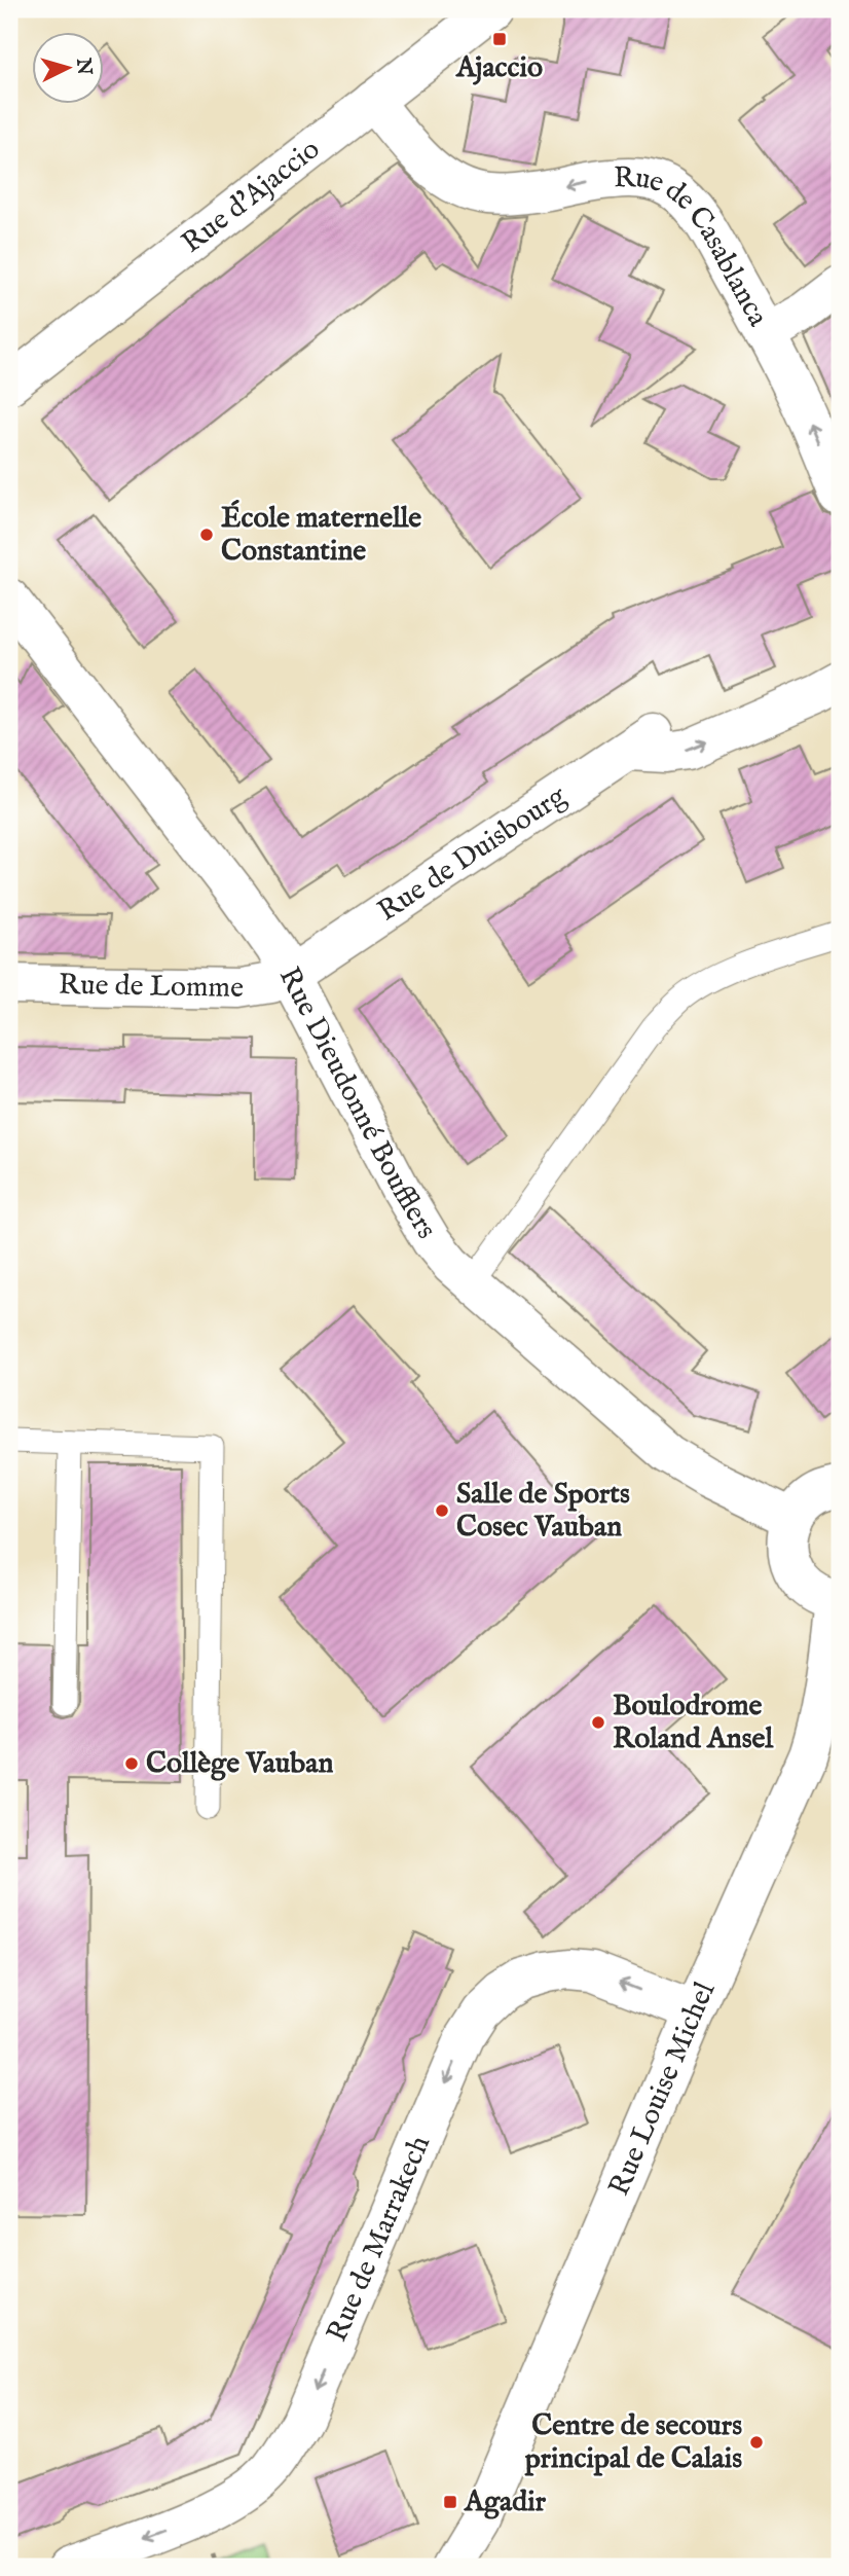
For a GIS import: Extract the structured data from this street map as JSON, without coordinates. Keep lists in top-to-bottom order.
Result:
{
  "streets": {
    "street": [
      "Rue d'Ajaccio",
      "Rue de Casablanca",
      "Rue de Duisbourg",
      "Rue de Lomme",
      "Rue Dieudonné Boufflers",
      "Rue Louise Michel",
      "Rue de Marrakech"
    ]
  },
  "crossings": [
    ["Rue d'Ajaccio", "Rue de Casablanca"],
    ["Rue de Duisbourg", "Rue de Lomme"],
    ["Rue de Duisbourg", "Rue Dieudonné Boufflers"],
    ["Rue de Lomme", "Rue Dieudonné Boufflers"],
    ["Rue Louise Michel", "Rue de Marrakech"]
  ],
  "one_way": ["Rue de Casablanca", "Rue de Duisbourg", "Rue de Marrakech"],
  "places": {
    "transit": ["Ajaccio", "Agadir"],
    "other": [
      "École maternelle Constantine",
      "Salle de Sports Cosec Vauban",
      "Boulodrome Roland Ansel",
      "Collège Vauban",
      "Centre de secours principal de Calais"
    ]
  },
  "north": "right"
}
